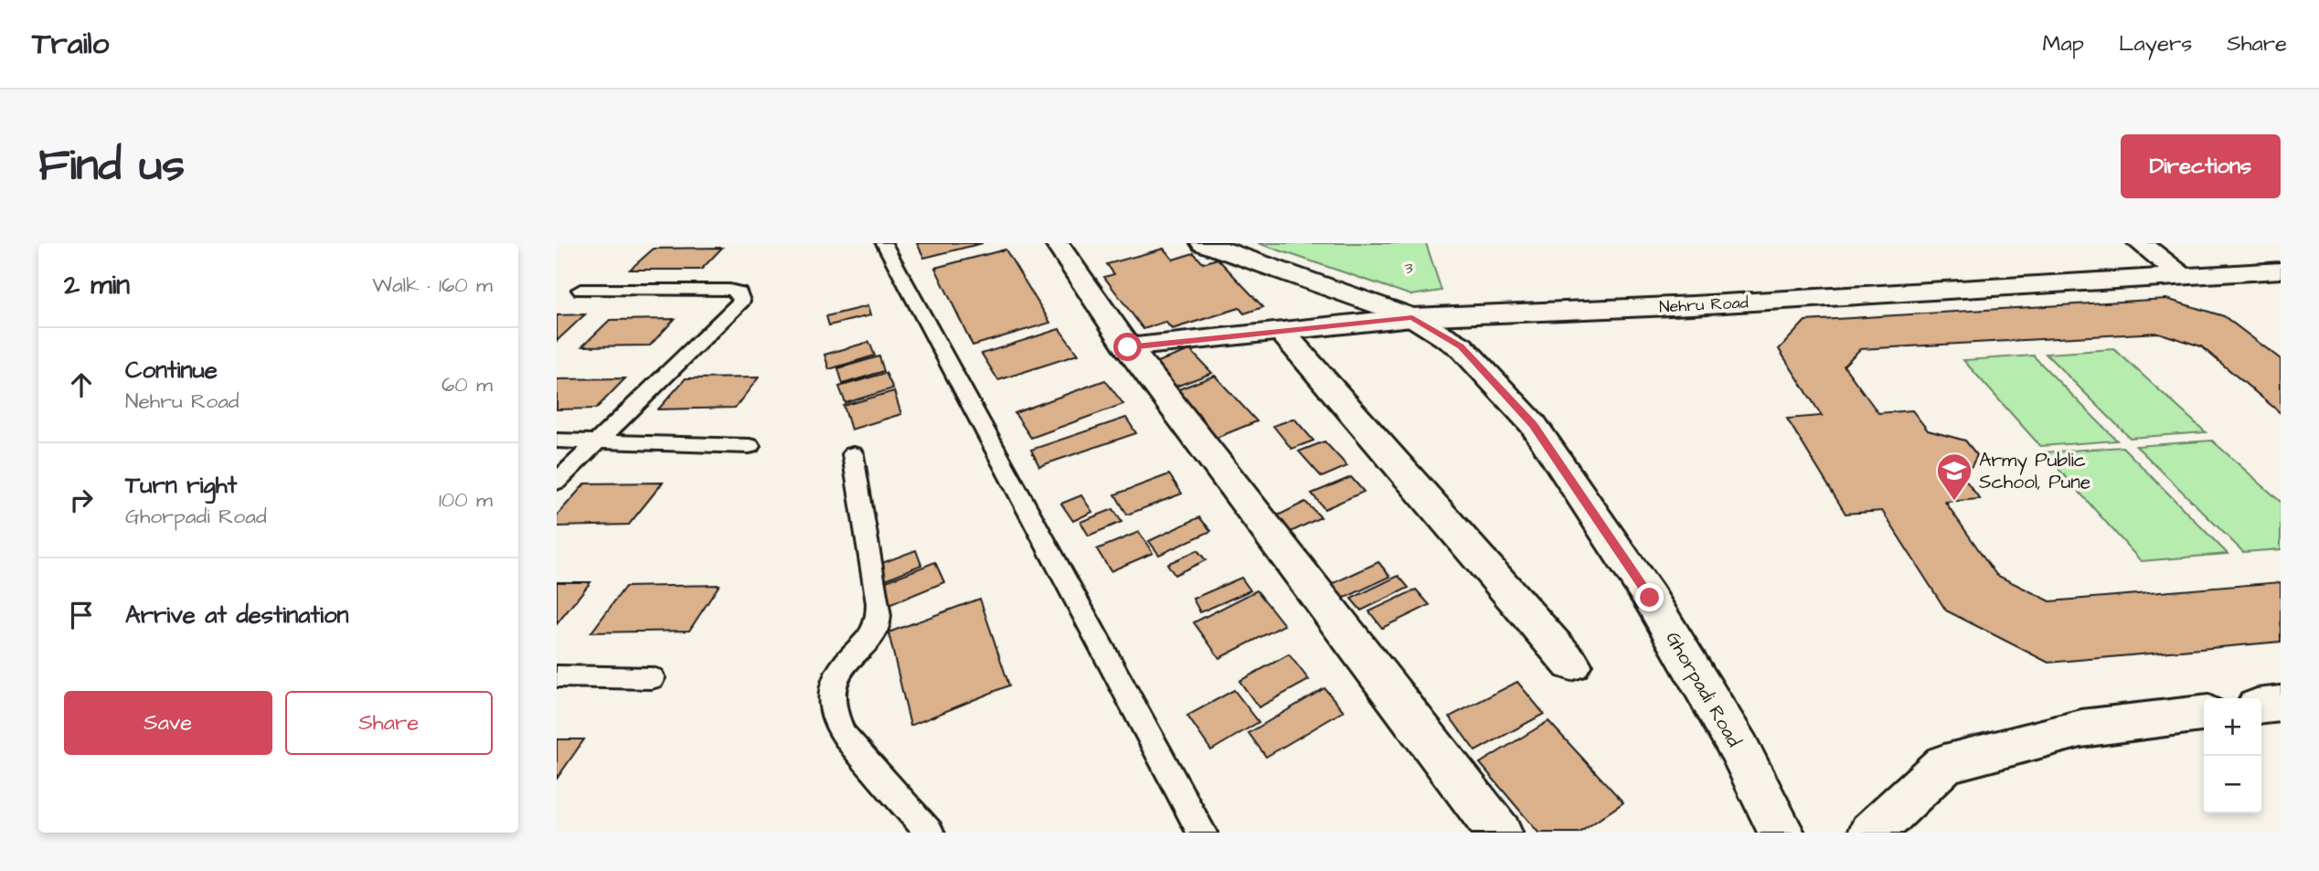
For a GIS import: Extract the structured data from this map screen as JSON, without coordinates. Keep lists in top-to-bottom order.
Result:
{
  "streets": {
    "street": ["Nehru Road", "Ghorpadi Road"]
  },
  "crossings": [
    ["Nehru Road", "Ghorpadi Road"]
  ],
  "parks": ["3"],
  "places": {
    "school or university": ["Army Public School, Pune"]
  },
  "page": {
    "header": "Trailo",
    "nav": ["Map", "Layers", "Share"],
    "buttons": [
      "Directions",
      ["Save", "Share"]
    ],
    "title": "Find us",
    "heading": ["2 min", "Walk · 160 m"],
    "list": [
      ["Continue", "Nehru Road", "60 m"],
      ["Turn right", "Ghorpadi Road", "100 m"],
      "Arrive at destination"
    ],
    "map_buttons": ["+", "−"]
  }
}
